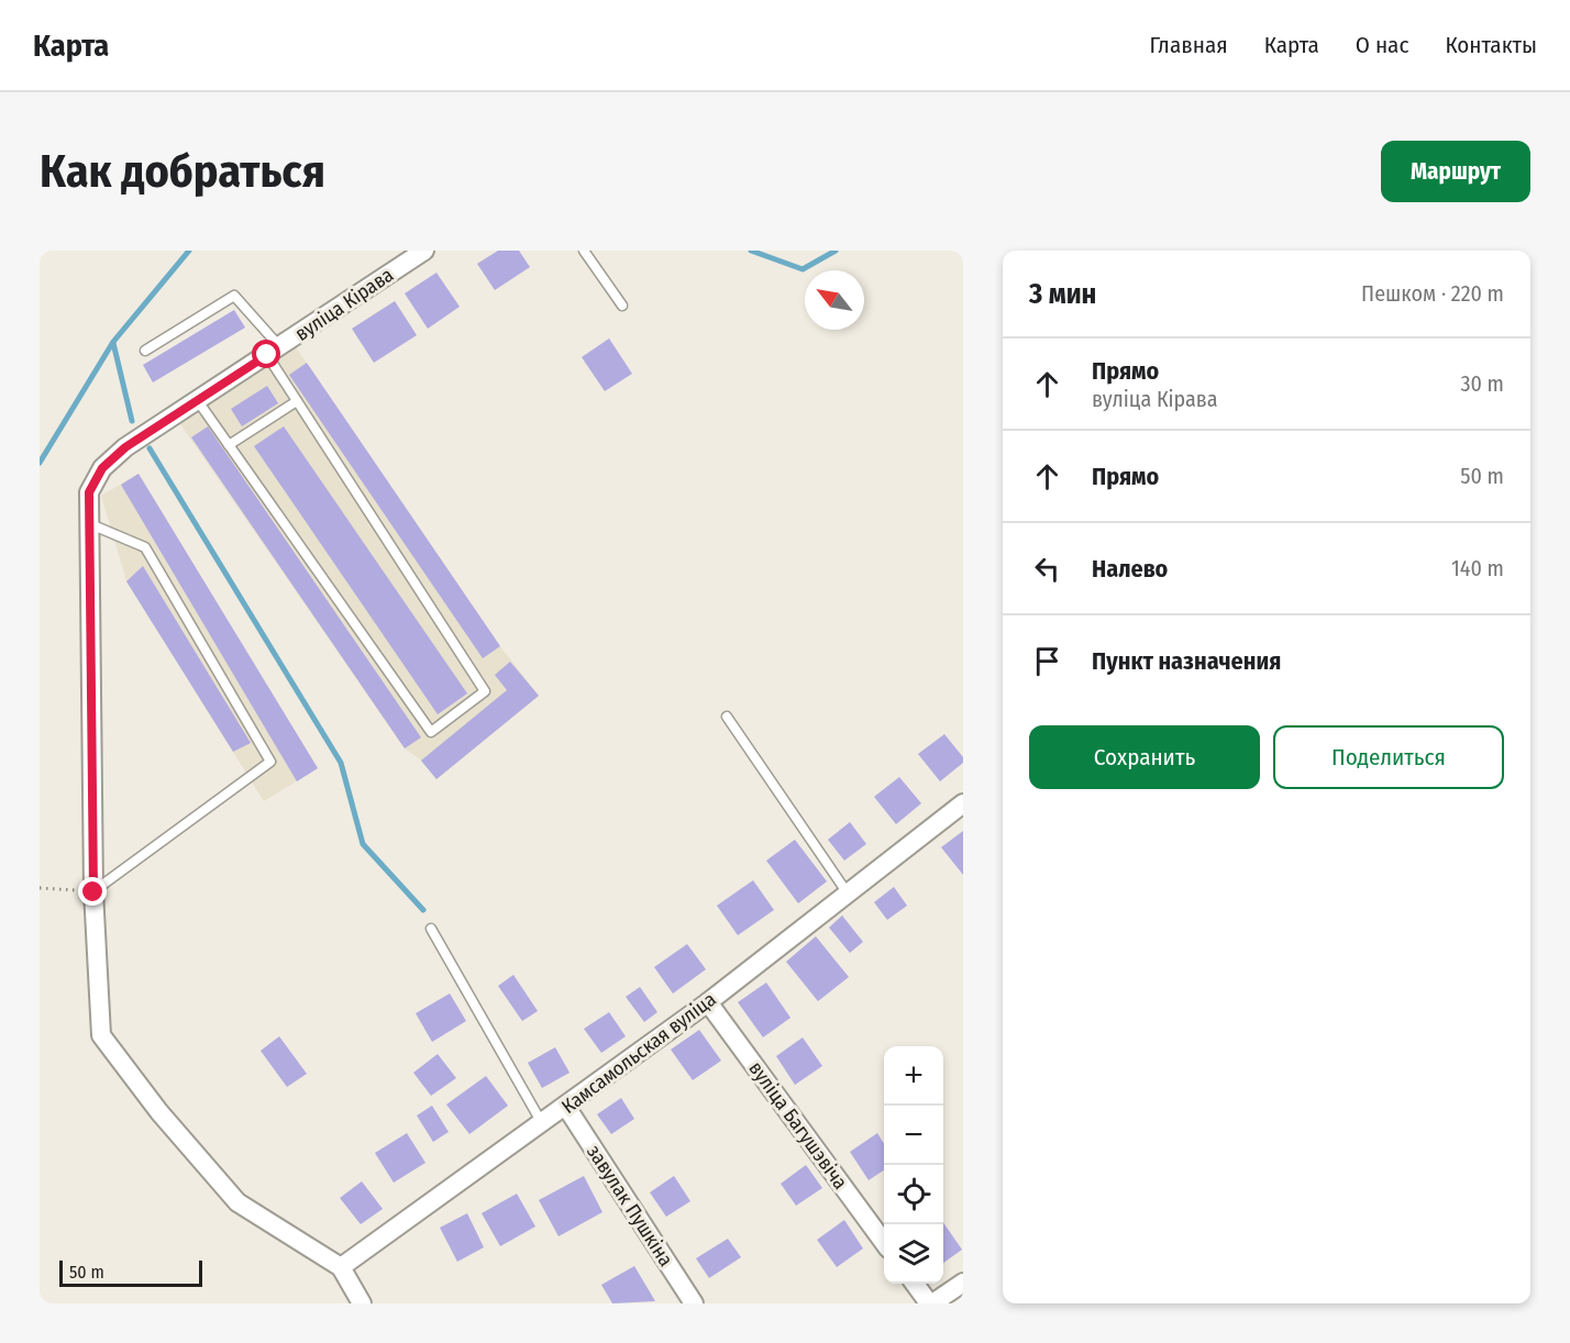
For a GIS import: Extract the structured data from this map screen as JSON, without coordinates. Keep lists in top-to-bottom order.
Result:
{
  "streets": {
    "street": [
      "вуліца Кірава",
      "Камсамольская вуліца",
      "вуліца Багушэвіча",
      "завулак Пушкіна"
    ]
  },
  "crossings": [
    ["вуліца Кірава", "Камсамольская вуліца"],
    ["Камсамольская вуліца", "вуліца Багушэвіча"],
    ["Камсамольская вуліца", "завулак Пушкіна"]
  ],
  "scale_bar": "50 m",
  "north": "top left",
  "page": {
    "header": "Карта",
    "nav": [
      "Главная",
      "Карта",
      "О нас",
      "Контакты"
    ],
    "buttons": [
      "Маршрут",
      ["Сохранить", "Поделиться"]
    ],
    "title": "Как добраться",
    "heading": ["3 мин", "Пешком · 220 m"],
    "list": [
      ["Прямо", "вуліца Кірава", "30 m"],
      ["Прямо", "50 m"],
      ["Налево", "140 m"],
      "Пункт назначения"
    ],
    "map_buttons": ["+", "−"],
    "scale": "50 m"
  }
}
